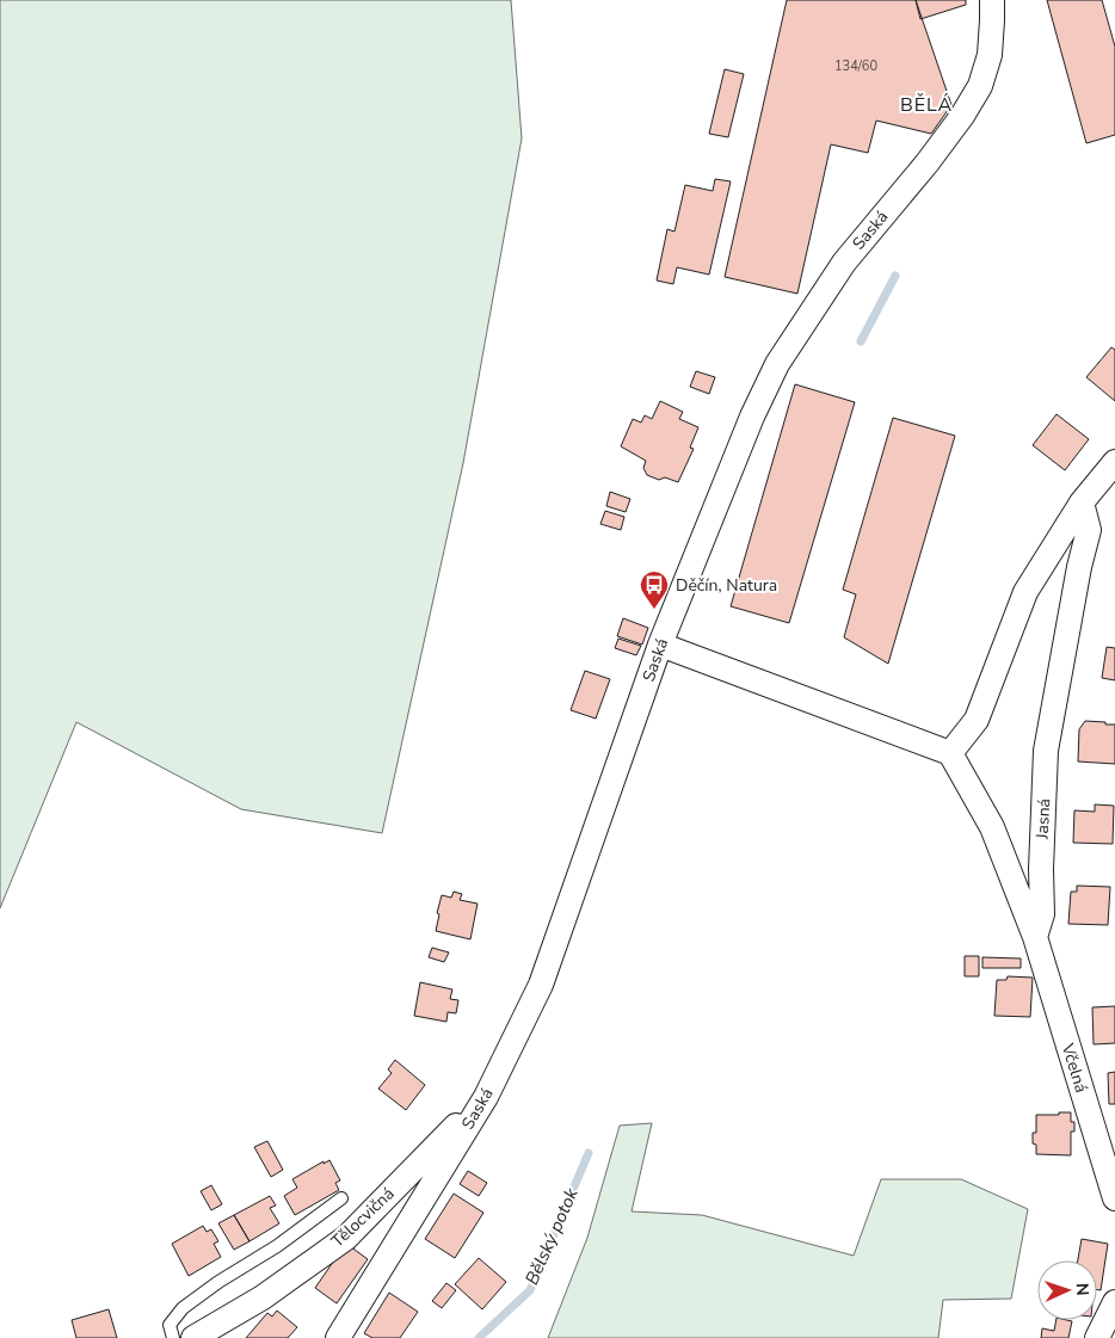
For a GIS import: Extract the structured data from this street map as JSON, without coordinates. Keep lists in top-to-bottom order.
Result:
{
  "streets": {
    "street": [
      "Saská",
      "Jasná",
      "Včelná",
      "Tělocvičná"
    ]
  },
  "crossings": [
    ["Saská", "Tělocvičná"],
    ["Jasná", "Včelná"]
  ],
  "districts": ["BĚLÁ"],
  "water": ["Bělský potok"],
  "places": {
    "bus stop": ["Děčín, Natura"]
  },
  "house_numbers": ["134/60"],
  "north": "right"
}
